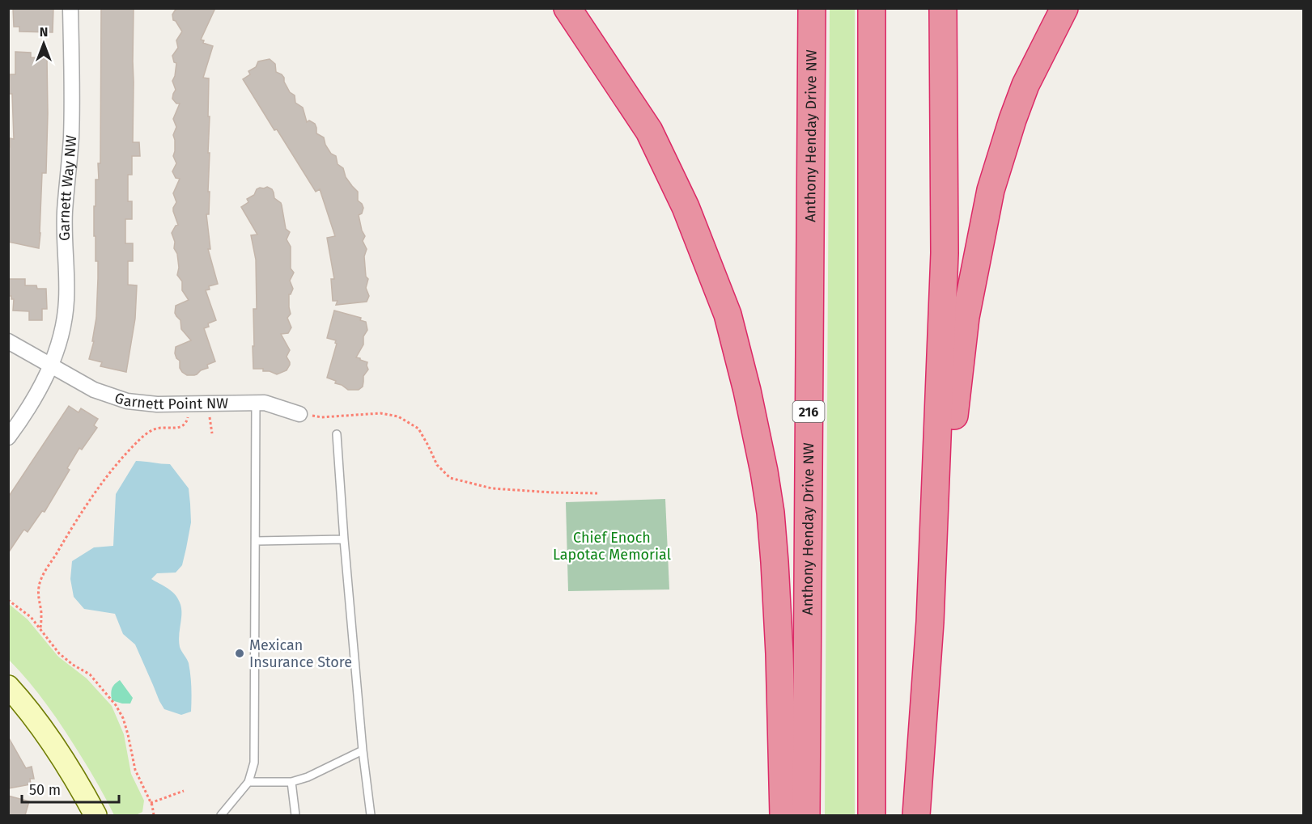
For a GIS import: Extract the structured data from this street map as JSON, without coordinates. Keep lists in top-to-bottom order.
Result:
{
  "streets": {
    "highway": ["Anthony Henday Drive NW", "216"],
    "street": ["Garnett Way NW", "Garnett Point NW"]
  },
  "crossings": [
    ["Garnett Way NW", "Garnett Point NW"]
  ],
  "parks": ["Chief Enoch Lapotac Memorial"],
  "places": ["Mexican Insurance Store"],
  "scale_bar": "50 m",
  "north": "top"
}
